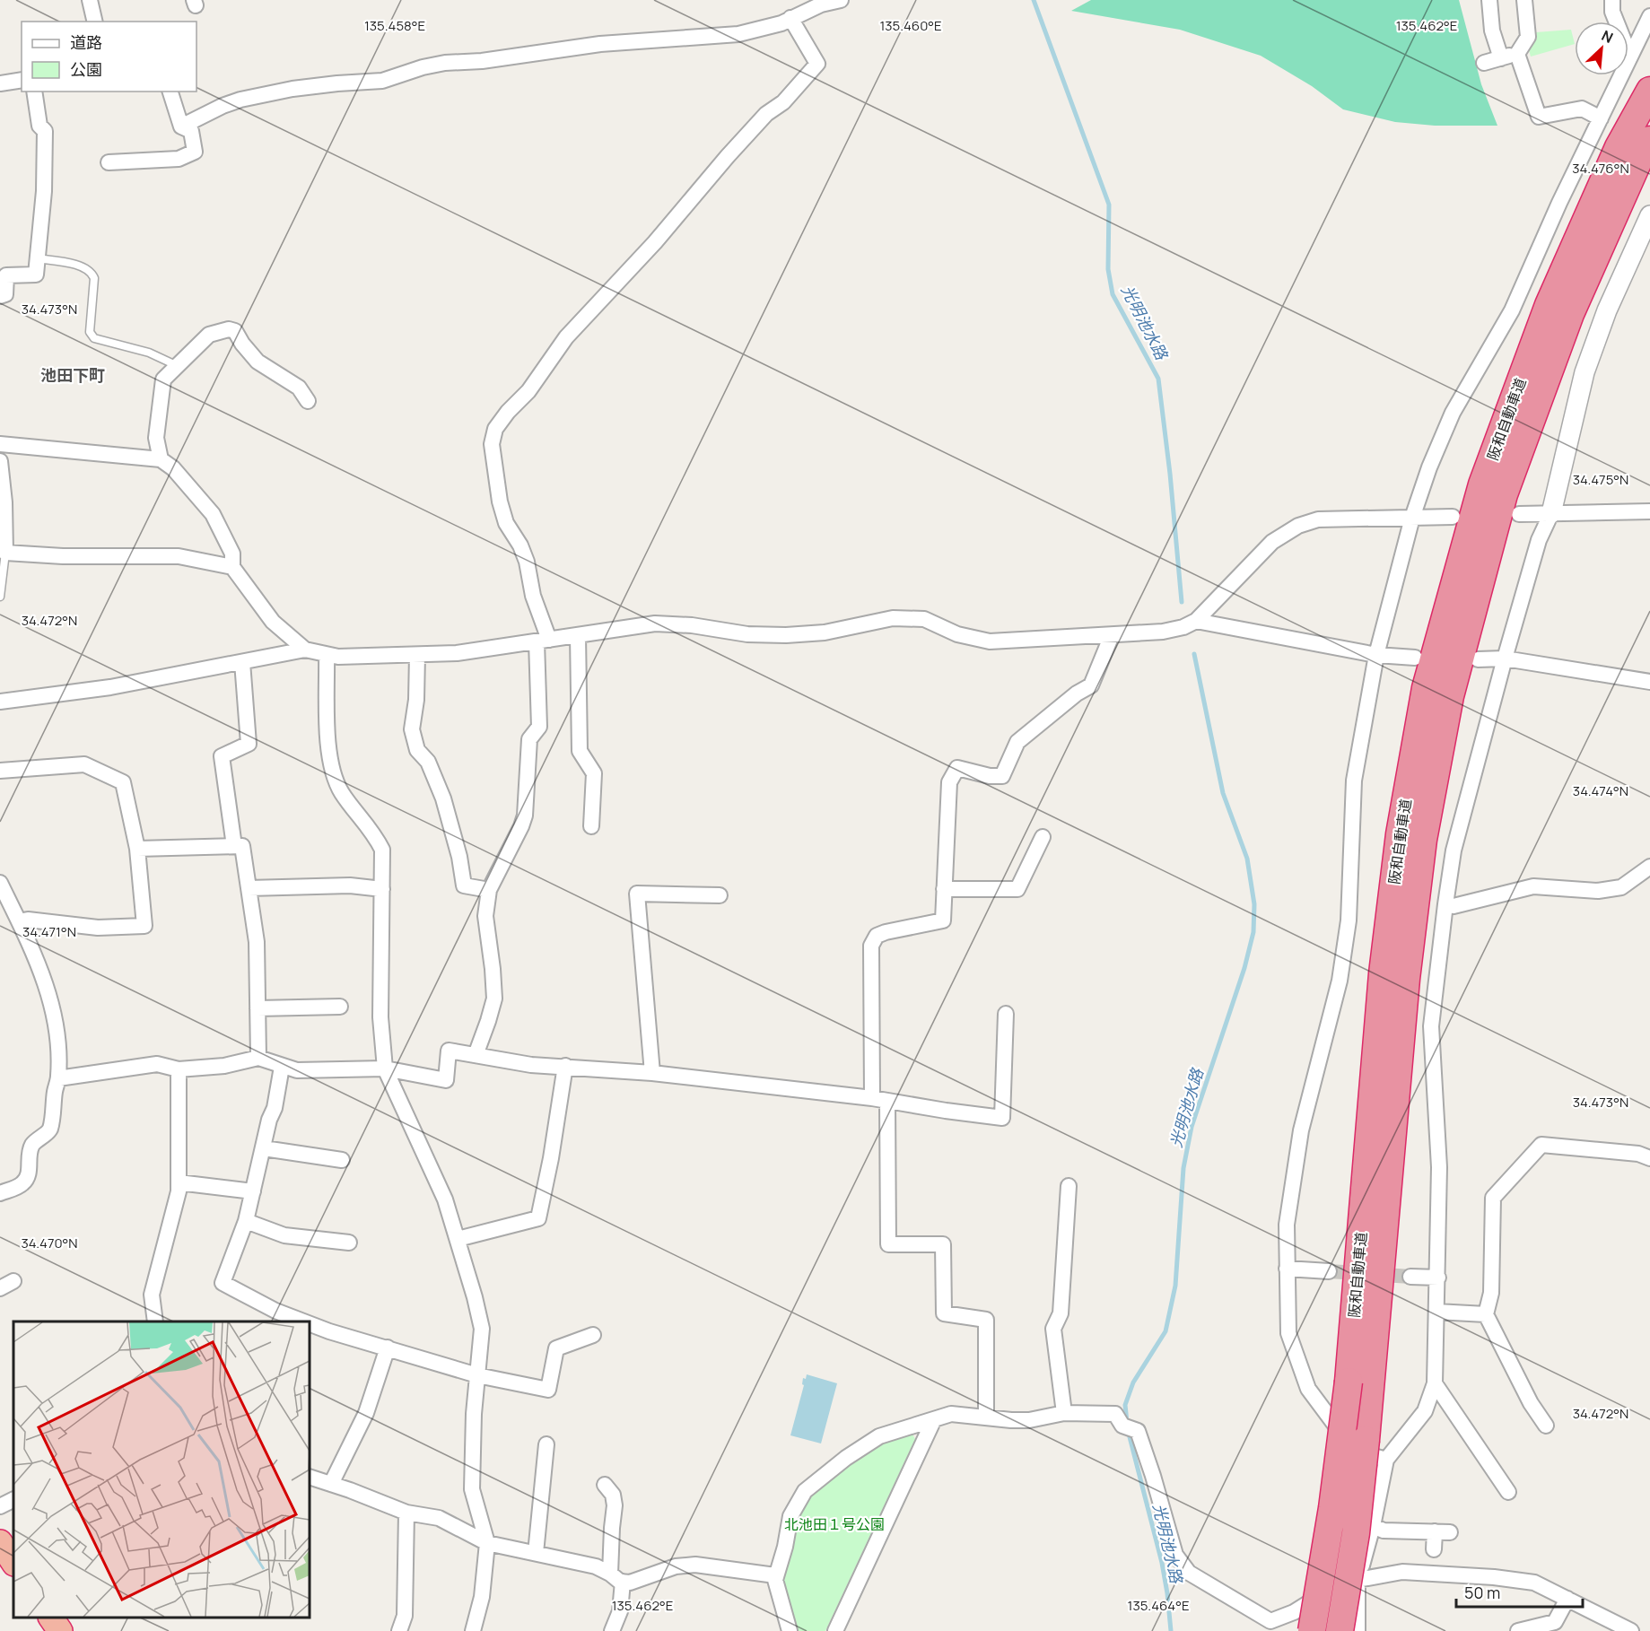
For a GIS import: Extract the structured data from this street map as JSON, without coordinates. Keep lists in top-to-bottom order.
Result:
{
  "streets": {
    "highway": ["阪和自動車道"]
  },
  "districts": ["池田下町"],
  "water": ["光明池水路"],
  "parks": ["北池田１号公園"],
  "legend": ["道路", "公園"],
  "scale_bar": "50 m",
  "north": "top right",
  "coordinates": [
    "135.458°E",
    "135.460°E",
    "135.462°E",
    "34.476°N",
    "34.473°N",
    "34.475°N",
    "34.472°N",
    "34.474°N",
    "34.471°N",
    "34.470°N",
    "135.464°E"
  ]
}
